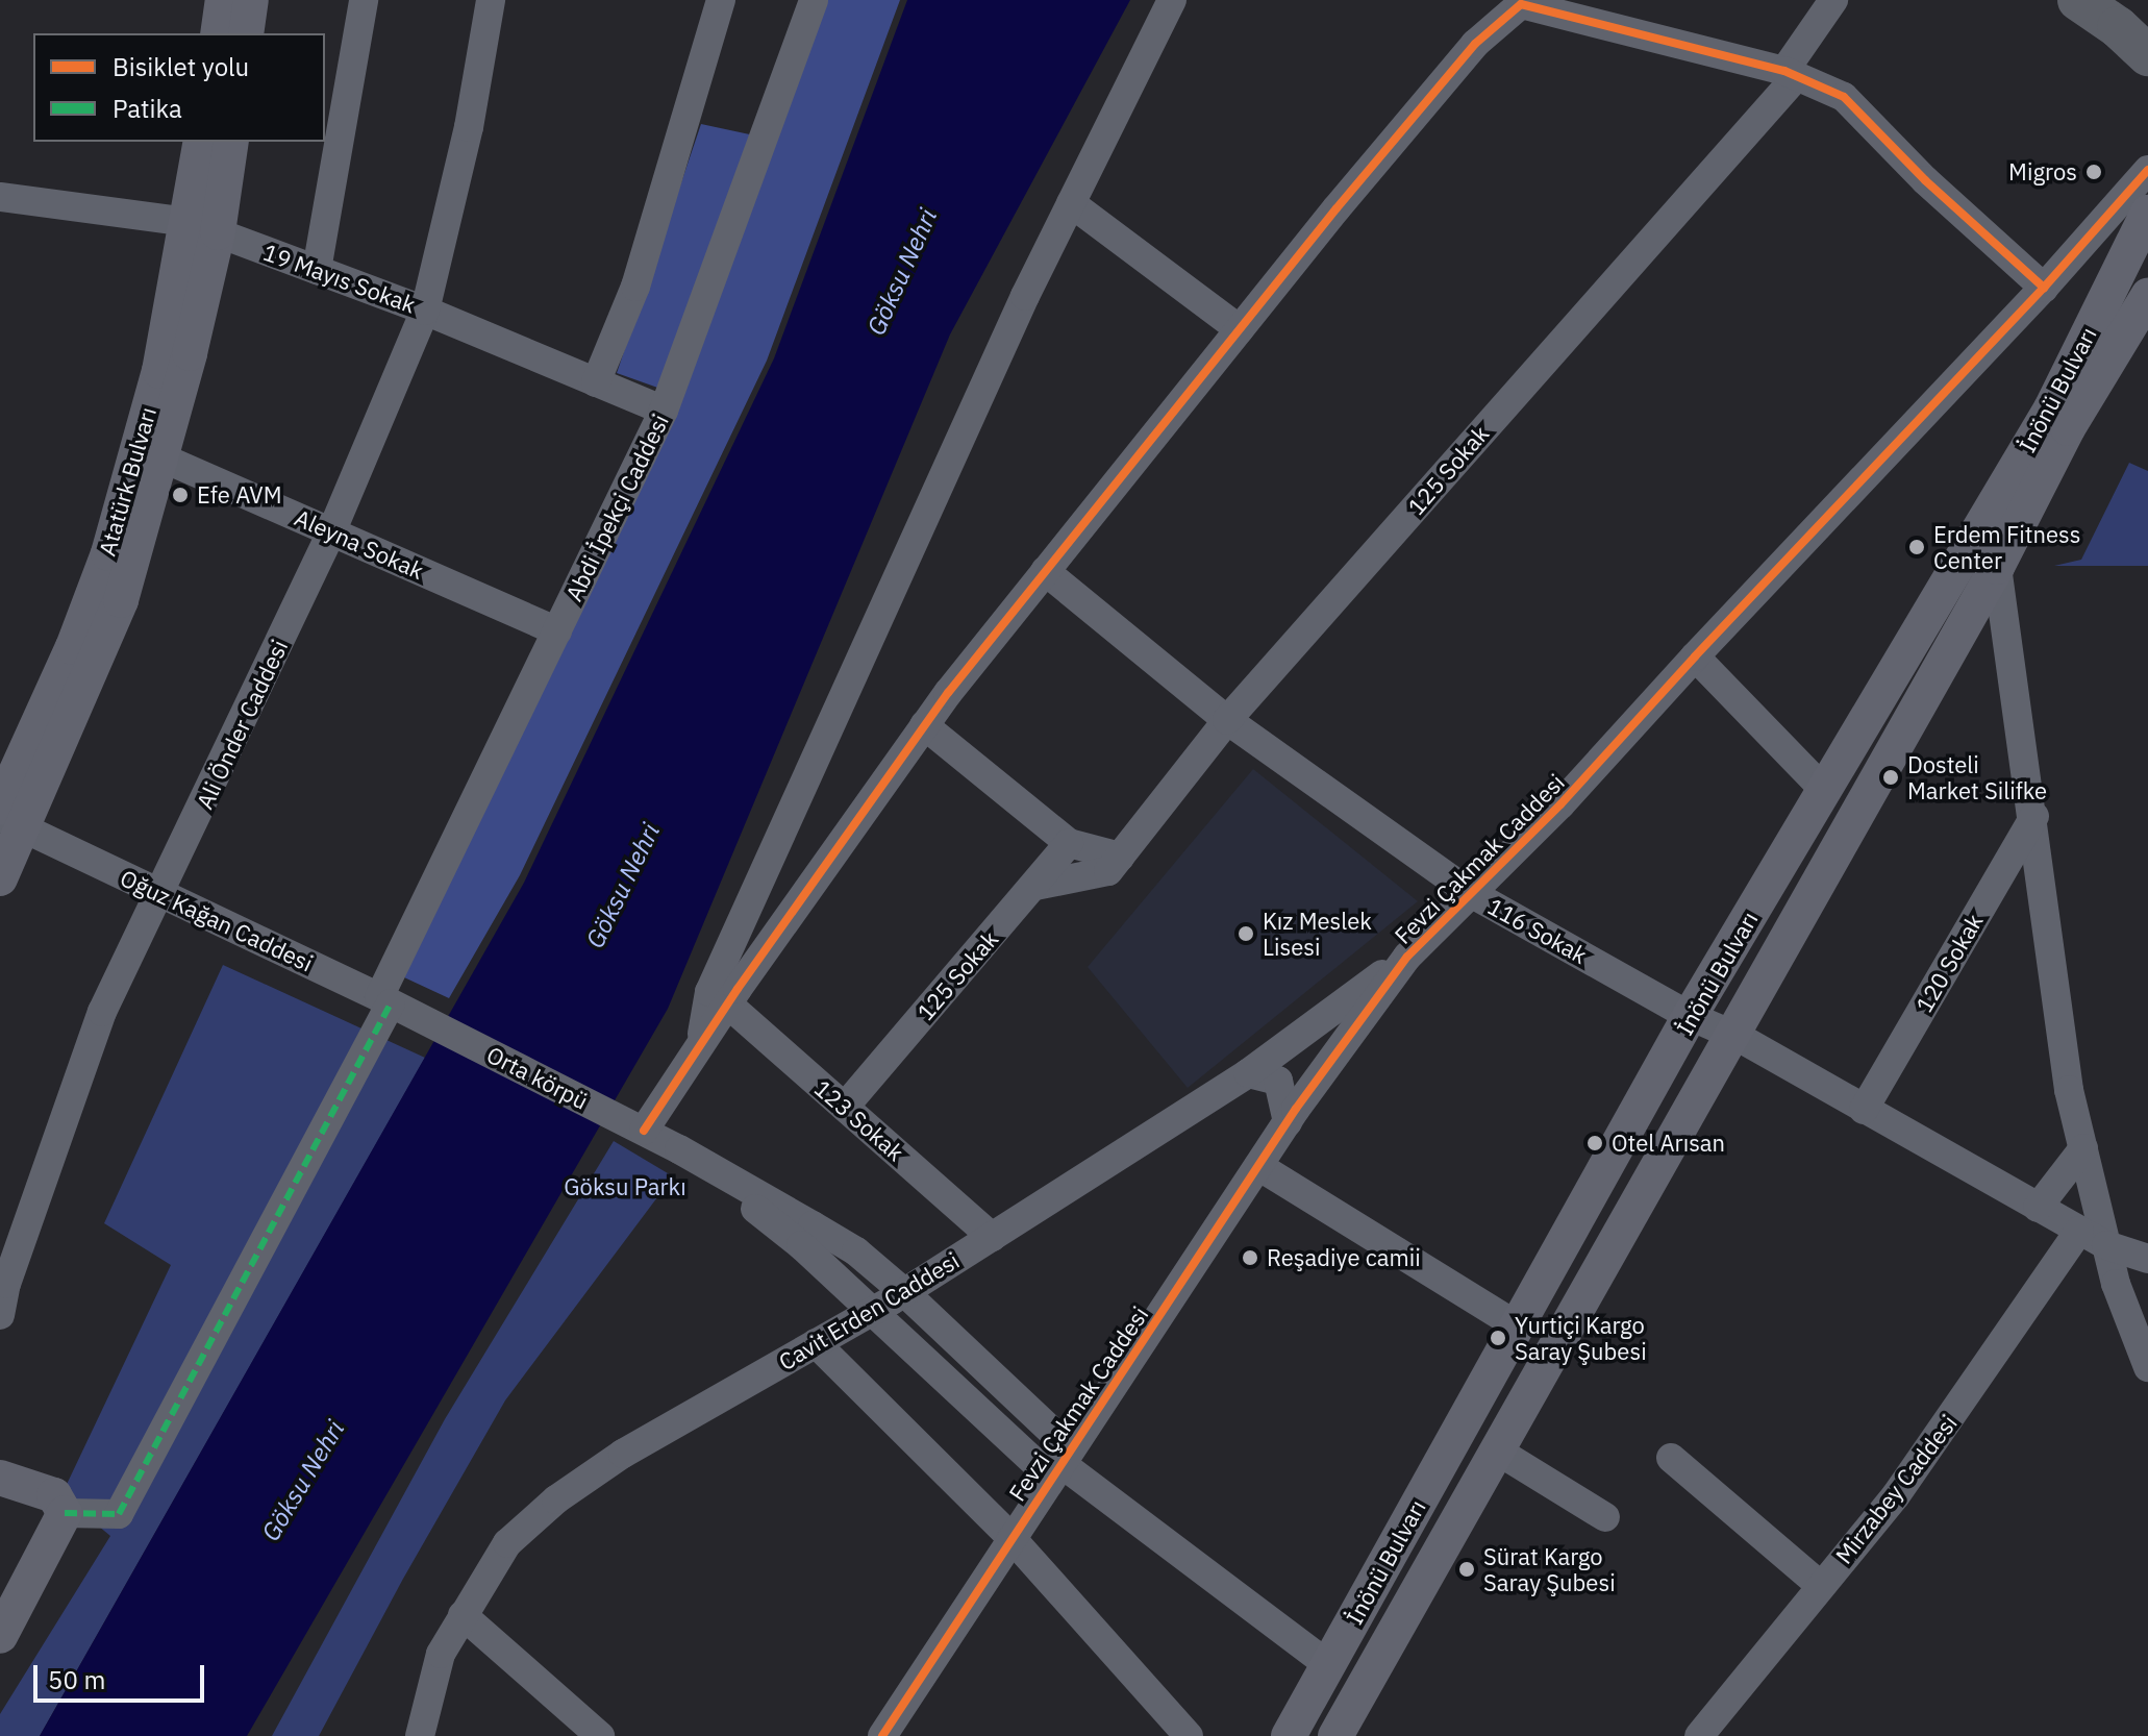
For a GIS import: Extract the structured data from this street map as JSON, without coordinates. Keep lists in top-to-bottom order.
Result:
{
  "streets": {
    "main road": ["İnönü Bulvarı", "Atatürk Bulvarı"],
    "street": [
      "19 Mayıs Sokak",
      "125 Sokak",
      "Abdi İpekçi Caddesi",
      "Aleyna Sokak",
      "Ali Önder Caddesi",
      "Fevzi Çakmak Caddesi",
      "Oğuz Kağan Caddesi",
      "116 Sokak",
      "120 Sokak",
      "Orta körpü",
      "123 Sokak",
      "Cavit Erden Caddesi",
      "Mirzabey Caddesi"
    ]
  },
  "crossings": [
    ["19 Mayıs Sokak", "Atatürk Bulvarı"],
    ["19 Mayıs Sokak", "Abdi İpekçi Caddesi"],
    ["19 Mayıs Sokak", "Ali Önder Caddesi"],
    ["İnönü Bulvarı", "116 Sokak"],
    ["125 Sokak", "116 Sokak"],
    ["125 Sokak", "123 Sokak"],
    ["Atatürk Bulvarı", "Oğuz Kağan Caddesi"],
    ["Abdi İpekçi Caddesi", "Aleyna Sokak"],
    ["Abdi İpekçi Caddesi", "Oğuz Kağan Caddesi"],
    ["Aleyna Sokak", "Ali Önder Caddesi"],
    ["Ali Önder Caddesi", "Oğuz Kağan Caddesi"],
    ["Fevzi Çakmak Caddesi", "116 Sokak"],
    ["Fevzi Çakmak Caddesi", "Cavit Erden Caddesi"],
    ["Oğuz Kağan Caddesi", "Orta körpü"],
    ["116 Sokak", "120 Sokak"],
    ["116 Sokak", "Mirzabey Caddesi"],
    ["123 Sokak", "Cavit Erden Caddesi"]
  ],
  "water": ["Göksu Nehri"],
  "parks": ["Göksu Parkı"],
  "places": [
    "Migros",
    "Efe AVM",
    "Erdem Fitness Center",
    "Dosteli Market Silifke",
    "Kız Meslek Lisesi",
    "Otel Arısan",
    "Reşadiye camii",
    "Yurtiçi Kargo Saray Şubesi",
    "Sürat Kargo Saray Şubesi"
  ],
  "legend": ["Bisiklet yolu", "Patika"],
  "scale_bar": "50 m"
}
